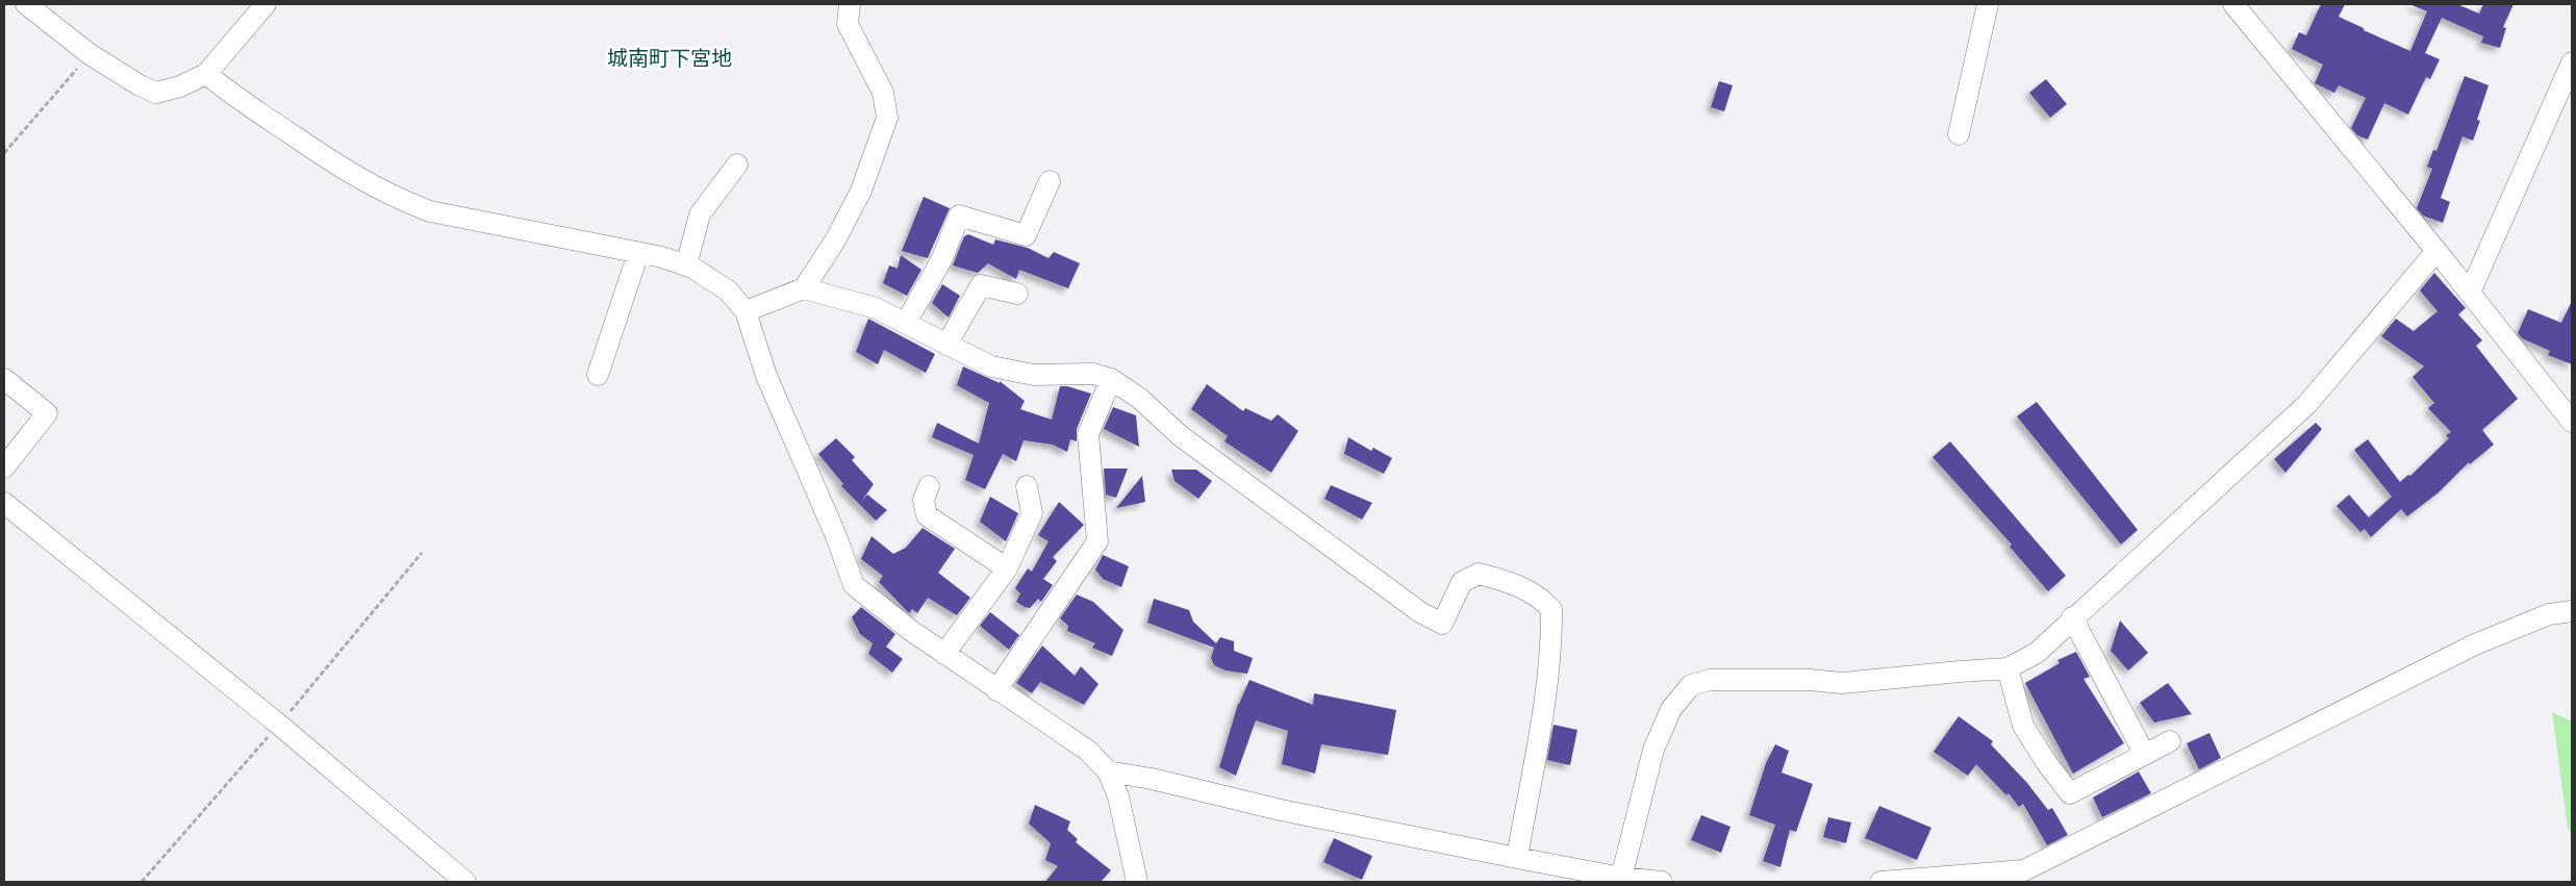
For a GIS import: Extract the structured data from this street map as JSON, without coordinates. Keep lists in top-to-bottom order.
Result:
{
  "districts": ["城南町下宮地"]
}
